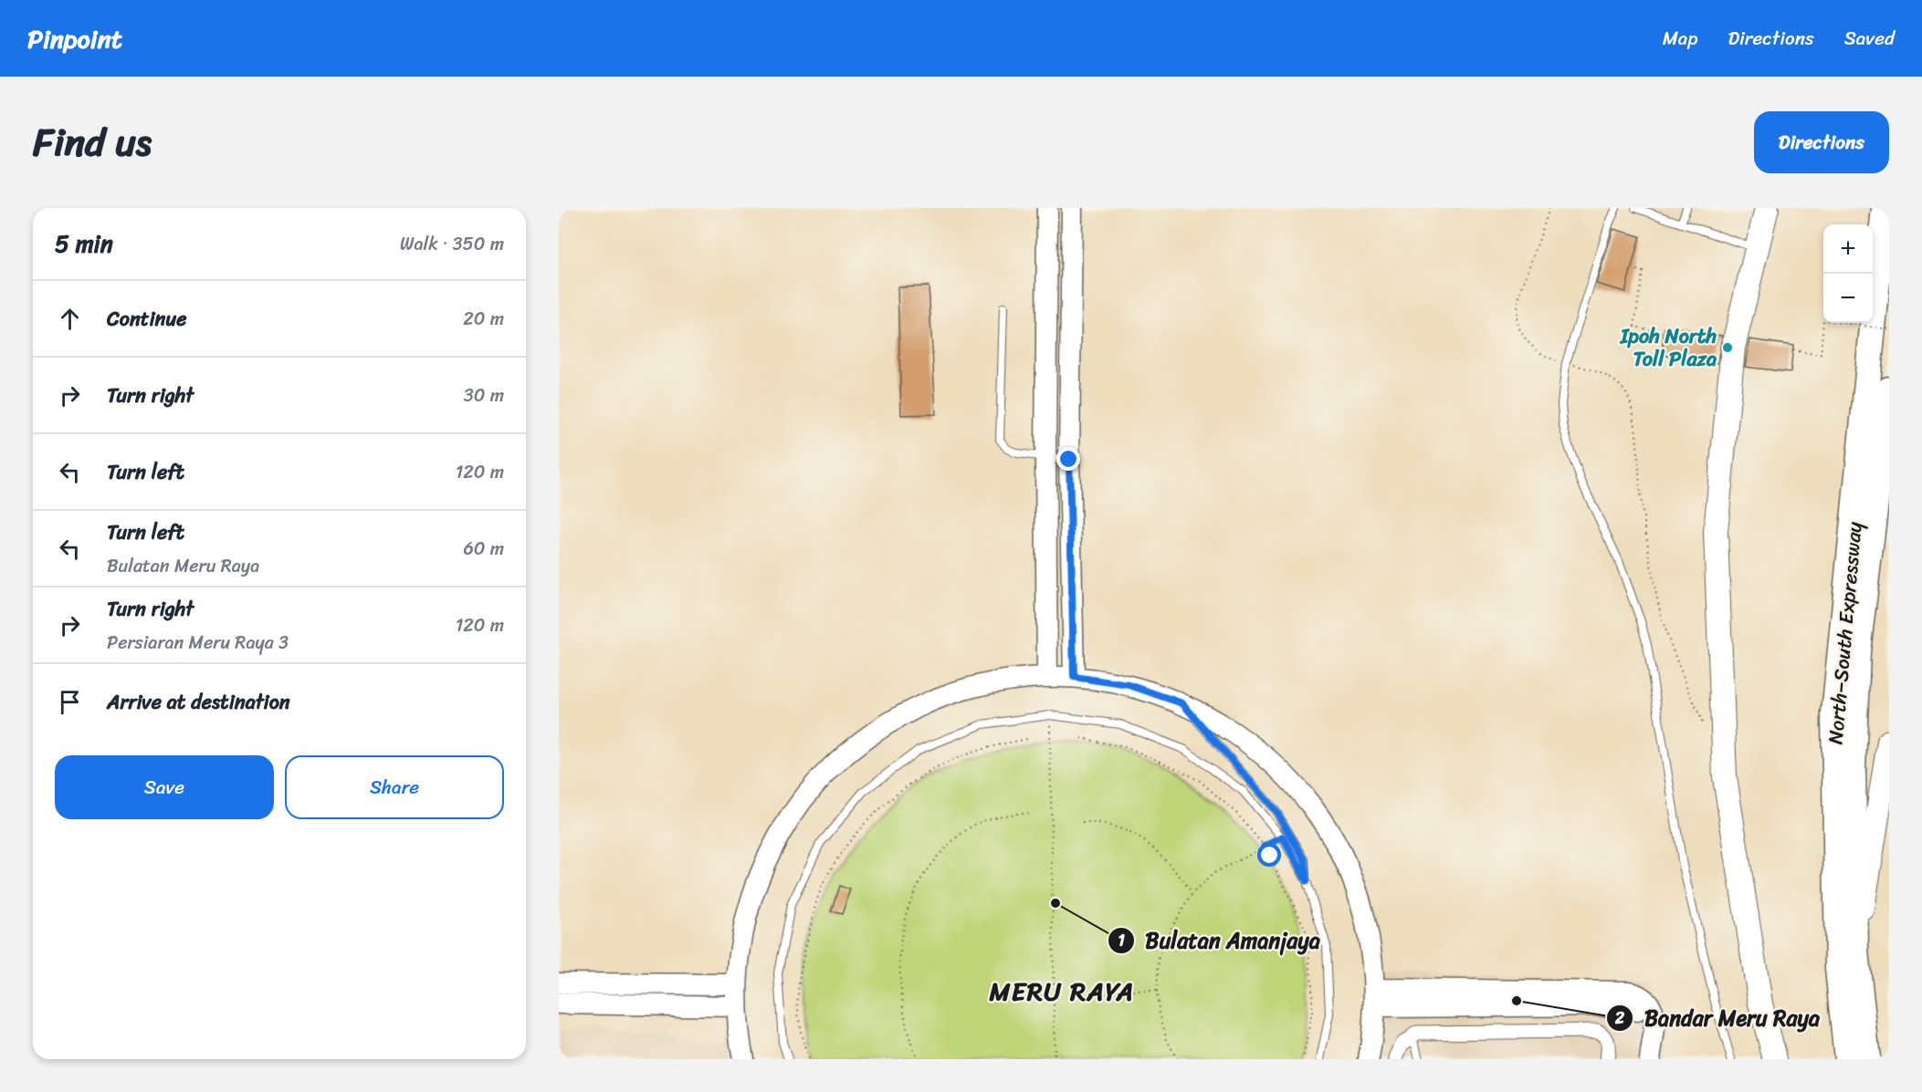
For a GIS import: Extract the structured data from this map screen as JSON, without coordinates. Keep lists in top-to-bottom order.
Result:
{
  "streets": {
    "highway": ["North–South Expressway"]
  },
  "districts": ["MERU RAYA"],
  "places": ["Ipoh North Toll Plaza", "Bulatan Amanjaya", "Bandar Meru Raya"],
  "page": {
    "header": "Pinpoint",
    "nav": ["Map", "Directions", "Saved"],
    "title": "Find us",
    "buttons": [
      "Directions",
      ["Save", "Share"]
    ],
    "heading": ["5 min", "Walk · 350 m"],
    "map_buttons": ["+", "−"],
    "list": [
      ["Continue", "20 m"],
      ["Turn right", "30 m"],
      ["Turn left", "120 m"],
      ["Turn left", "Bulatan Meru Raya", "60 m"],
      ["Turn right", "Persiaran Meru Raya 3", "120 m"],
      "Arrive at destination"
    ]
  }
}
